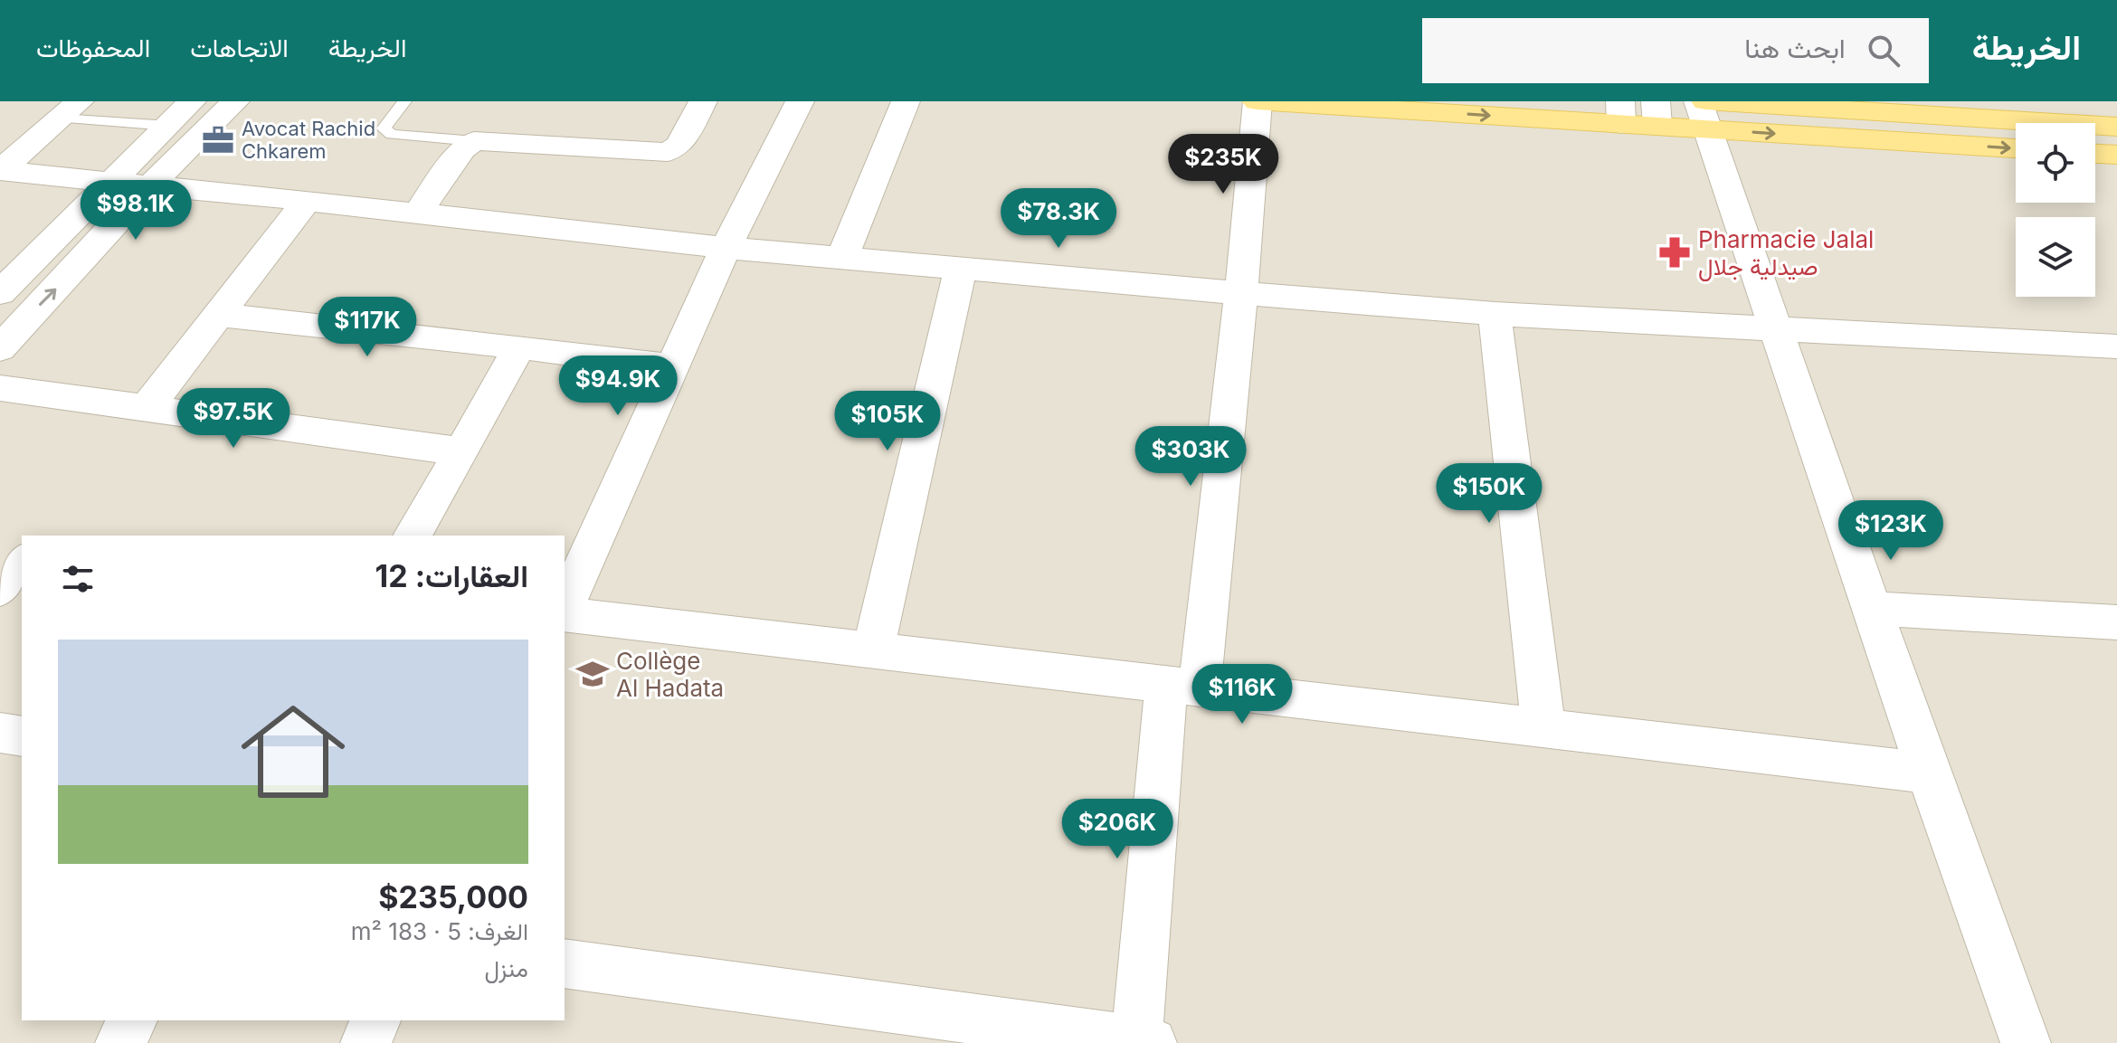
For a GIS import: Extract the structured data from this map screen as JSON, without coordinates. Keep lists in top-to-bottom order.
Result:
{
  "places": {
    "office": ["Avocat Rachid Chkarem"],
    "pharmacy": ["Pharmacie Jalal صيدلية جلال"],
    "school or university": ["Collège Al Hadata"]
  },
  "page": {
    "header": "الخريطة",
    "search": "ابحث هنا",
    "nav": ["الخريطة", "الاتجاهات", "المحفوظات"],
    "price": [
      "$235K",
      "$98.1K",
      "$78.3K",
      "$117K",
      "$94.9K",
      "$97.5K",
      "$105K",
      "$303K",
      "$150K",
      "$123K",
      "$116K",
      "$206K"
    ],
    "heading": "العقارات: 12",
    "list": [
      {
        "name": "$235,000",
        "note": "الغرف: 5 · 183 m² · منزل"
      }
    ]
  }
}
